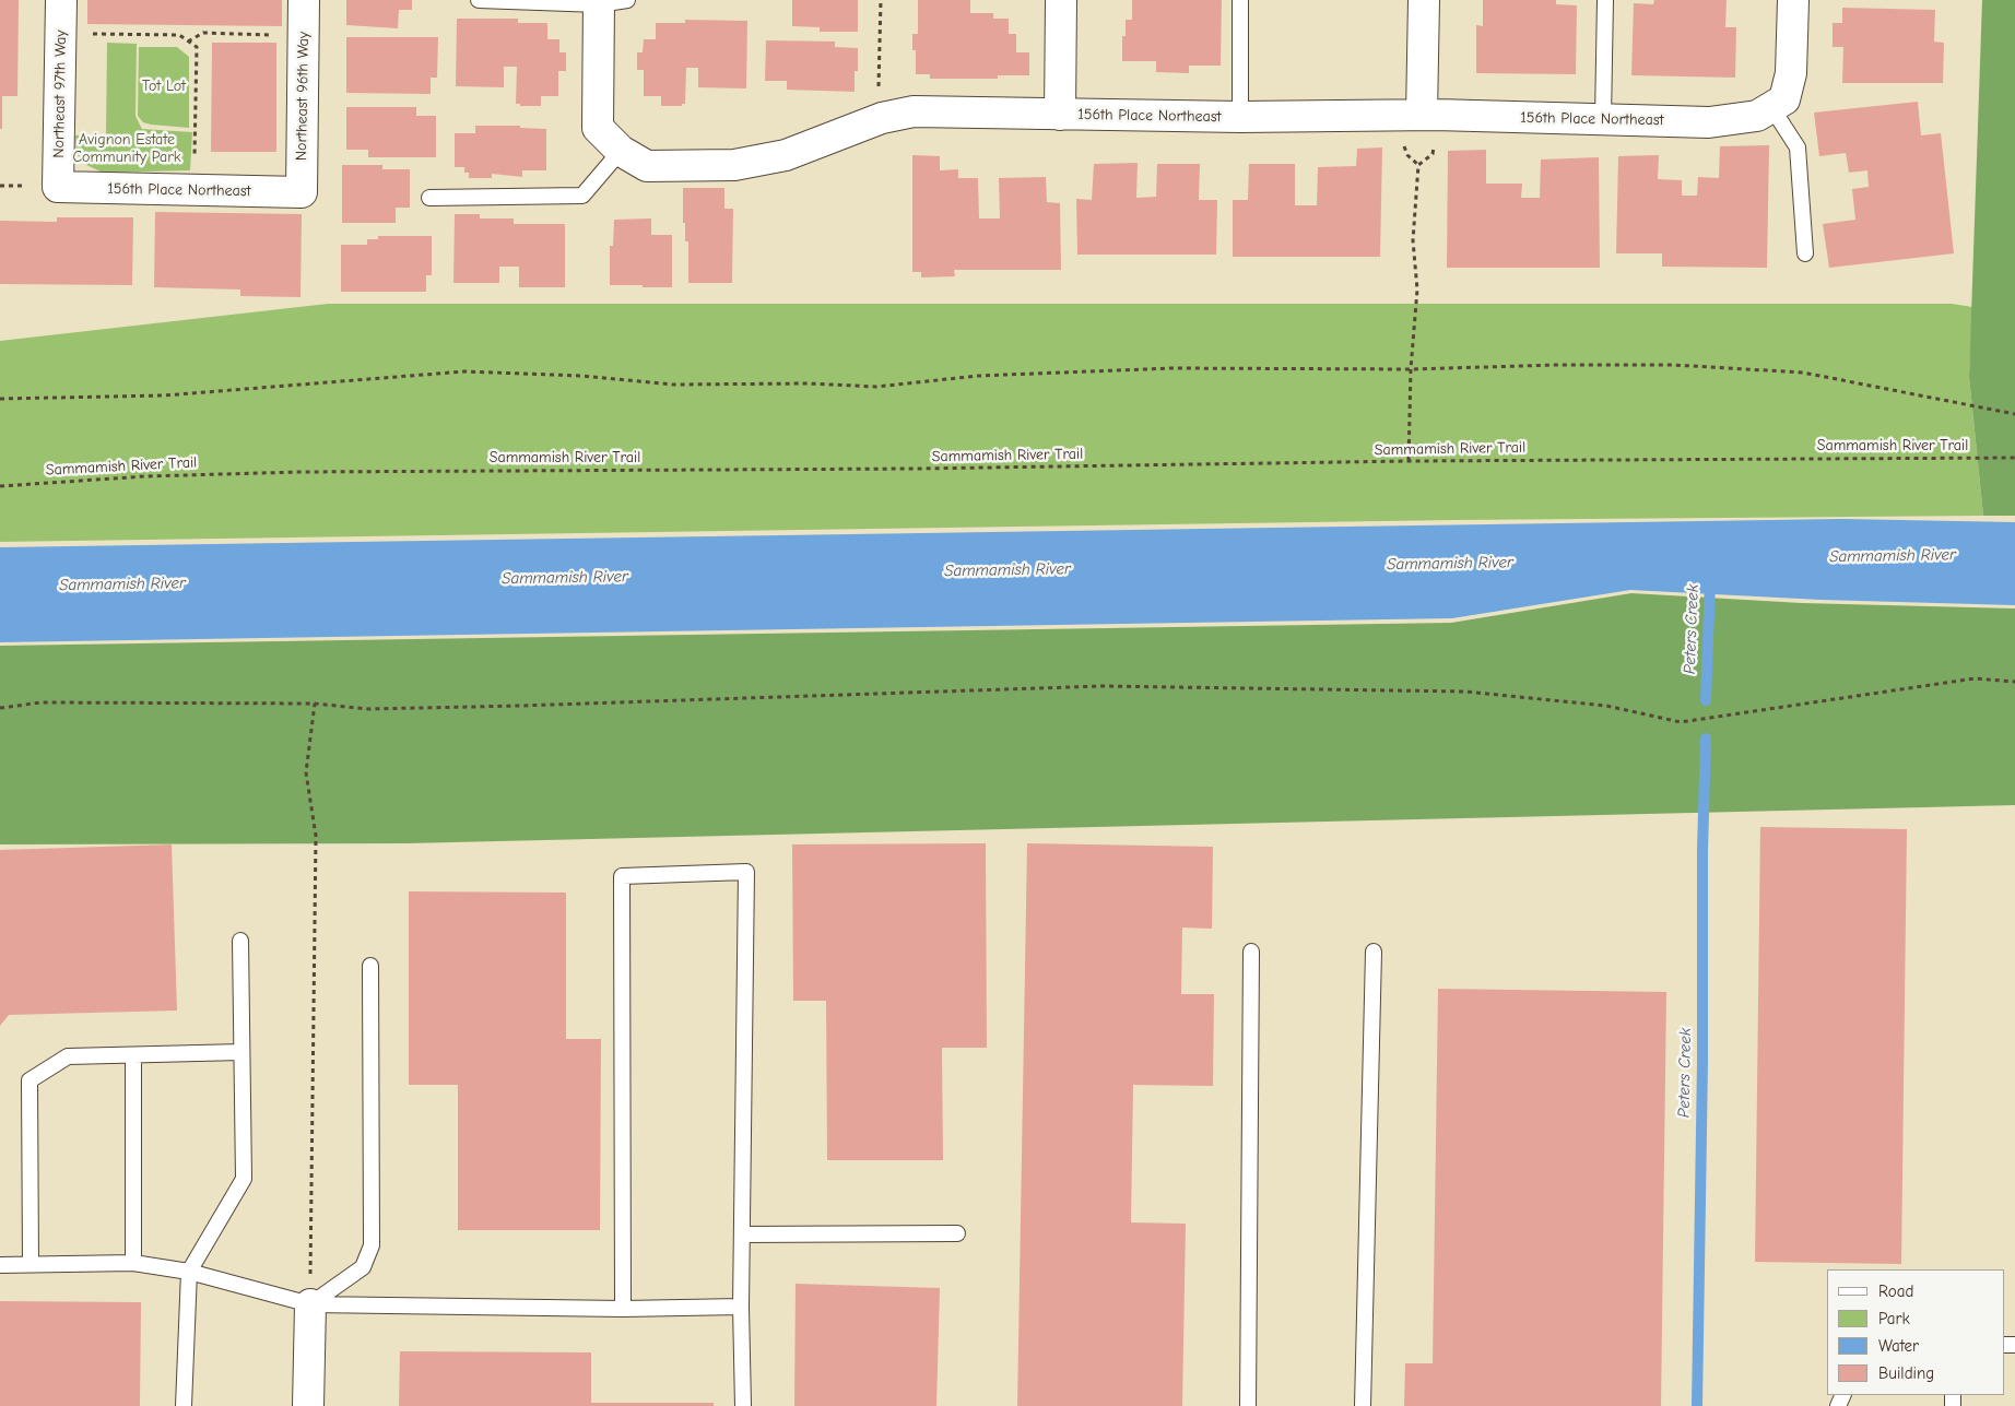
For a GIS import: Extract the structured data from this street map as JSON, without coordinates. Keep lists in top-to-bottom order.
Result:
{
  "streets": {
    "street": ["Northeast 97th Way", "Northeast 96th Way", "156th Place Northeast"],
    "path": ["Sammamish River Trail"]
  },
  "crossings": [
    ["Northeast 97th Way", "156th Place Northeast"],
    ["Northeast 96th Way", "156th Place Northeast"]
  ],
  "water": ["Sammamish River", "Peters Creek"],
  "parks": ["Tot Lot", "Avignon Estate Community Park"],
  "legend": [
    "Road",
    "Park",
    "Water",
    "Building"
  ]
}
